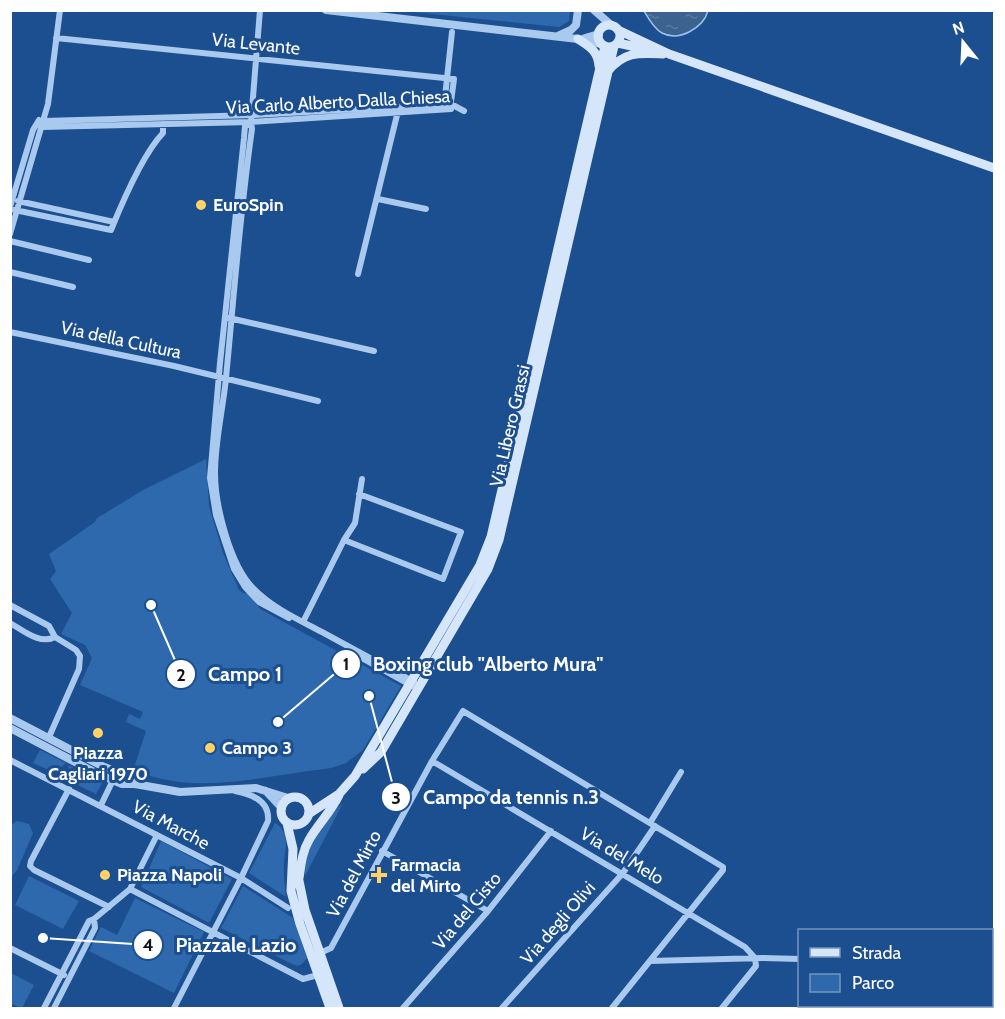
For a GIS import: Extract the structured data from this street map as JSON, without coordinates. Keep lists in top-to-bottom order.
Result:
{
  "streets": {
    "main road": ["Via Libero Grassi"],
    "street": [
      "Via Levante",
      "Via Carlo Alberto Dalla Chiesa",
      "Via della Cultura",
      "Via Marche",
      "Via del Melo",
      "Via del Mirto",
      "Via del Cisto",
      "Via degli Olivi"
    ]
  },
  "crossings": [
    ["Via Levante", "Via Carlo Alberto Dalla Chiesa"],
    ["Via del Melo", "Via del Mirto"],
    ["Via del Melo", "Via del Cisto"],
    ["Via del Melo", "Via degli Olivi"],
    ["Via del Mirto", "Via degli Olivi"]
  ],
  "places": {
    "other": [
      "EuroSpin",
      "Campo 1",
      "Campo da tennis n.3",
      "Boxing club \"Alberto Mura\"",
      "Piazza Cagliari 1970",
      "Campo 3",
      "Piazza Napoli",
      "Piazzale Lazio"
    ],
    "health": ["Farmacia del Mirto"]
  },
  "legend": ["Strada", "Parco"],
  "north": "top"
}
